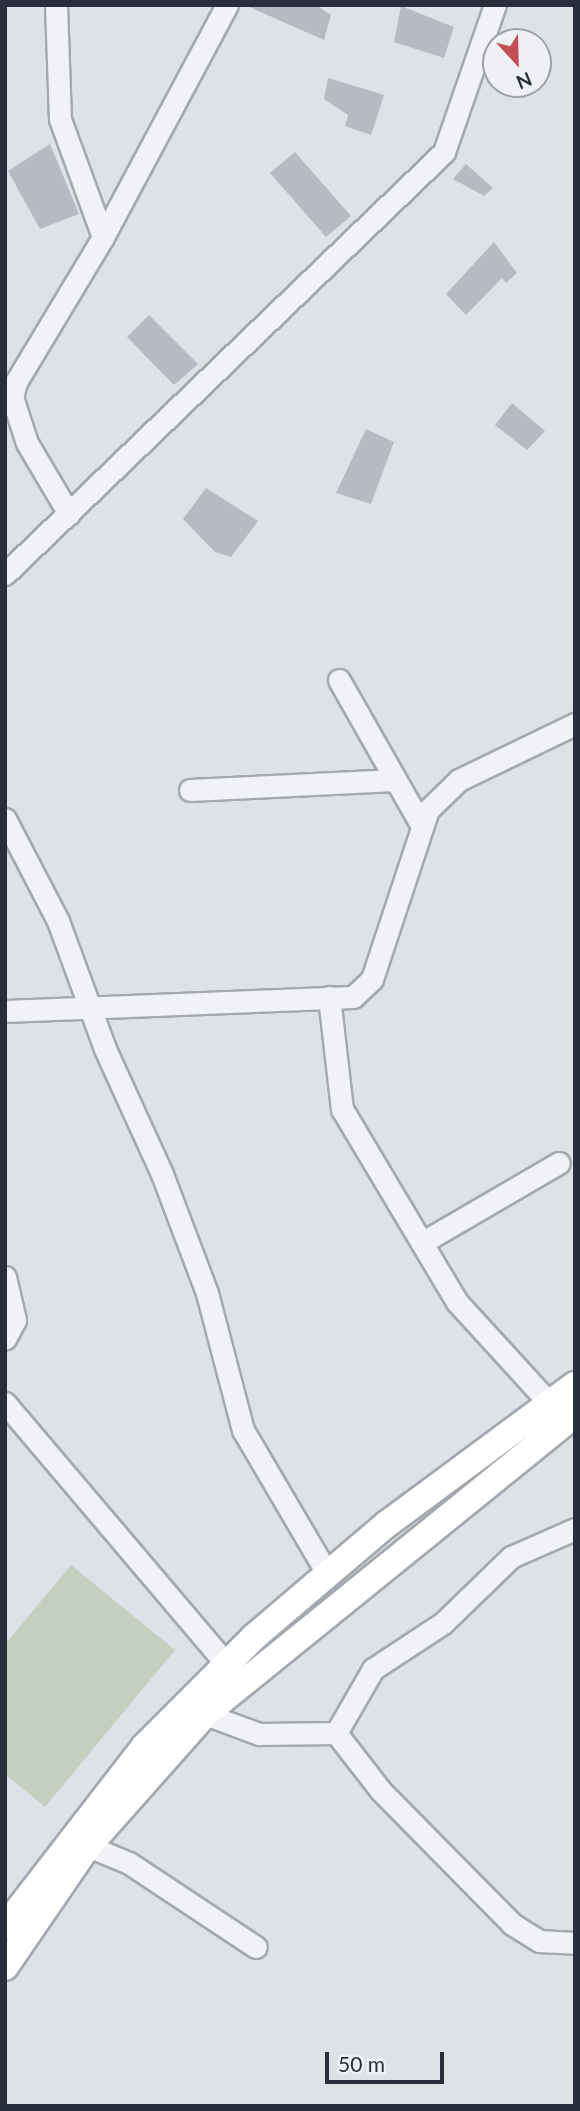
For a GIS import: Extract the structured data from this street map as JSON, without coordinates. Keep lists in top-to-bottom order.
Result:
{
  "scale_bar": "50 m",
  "north": "bottom"
}
